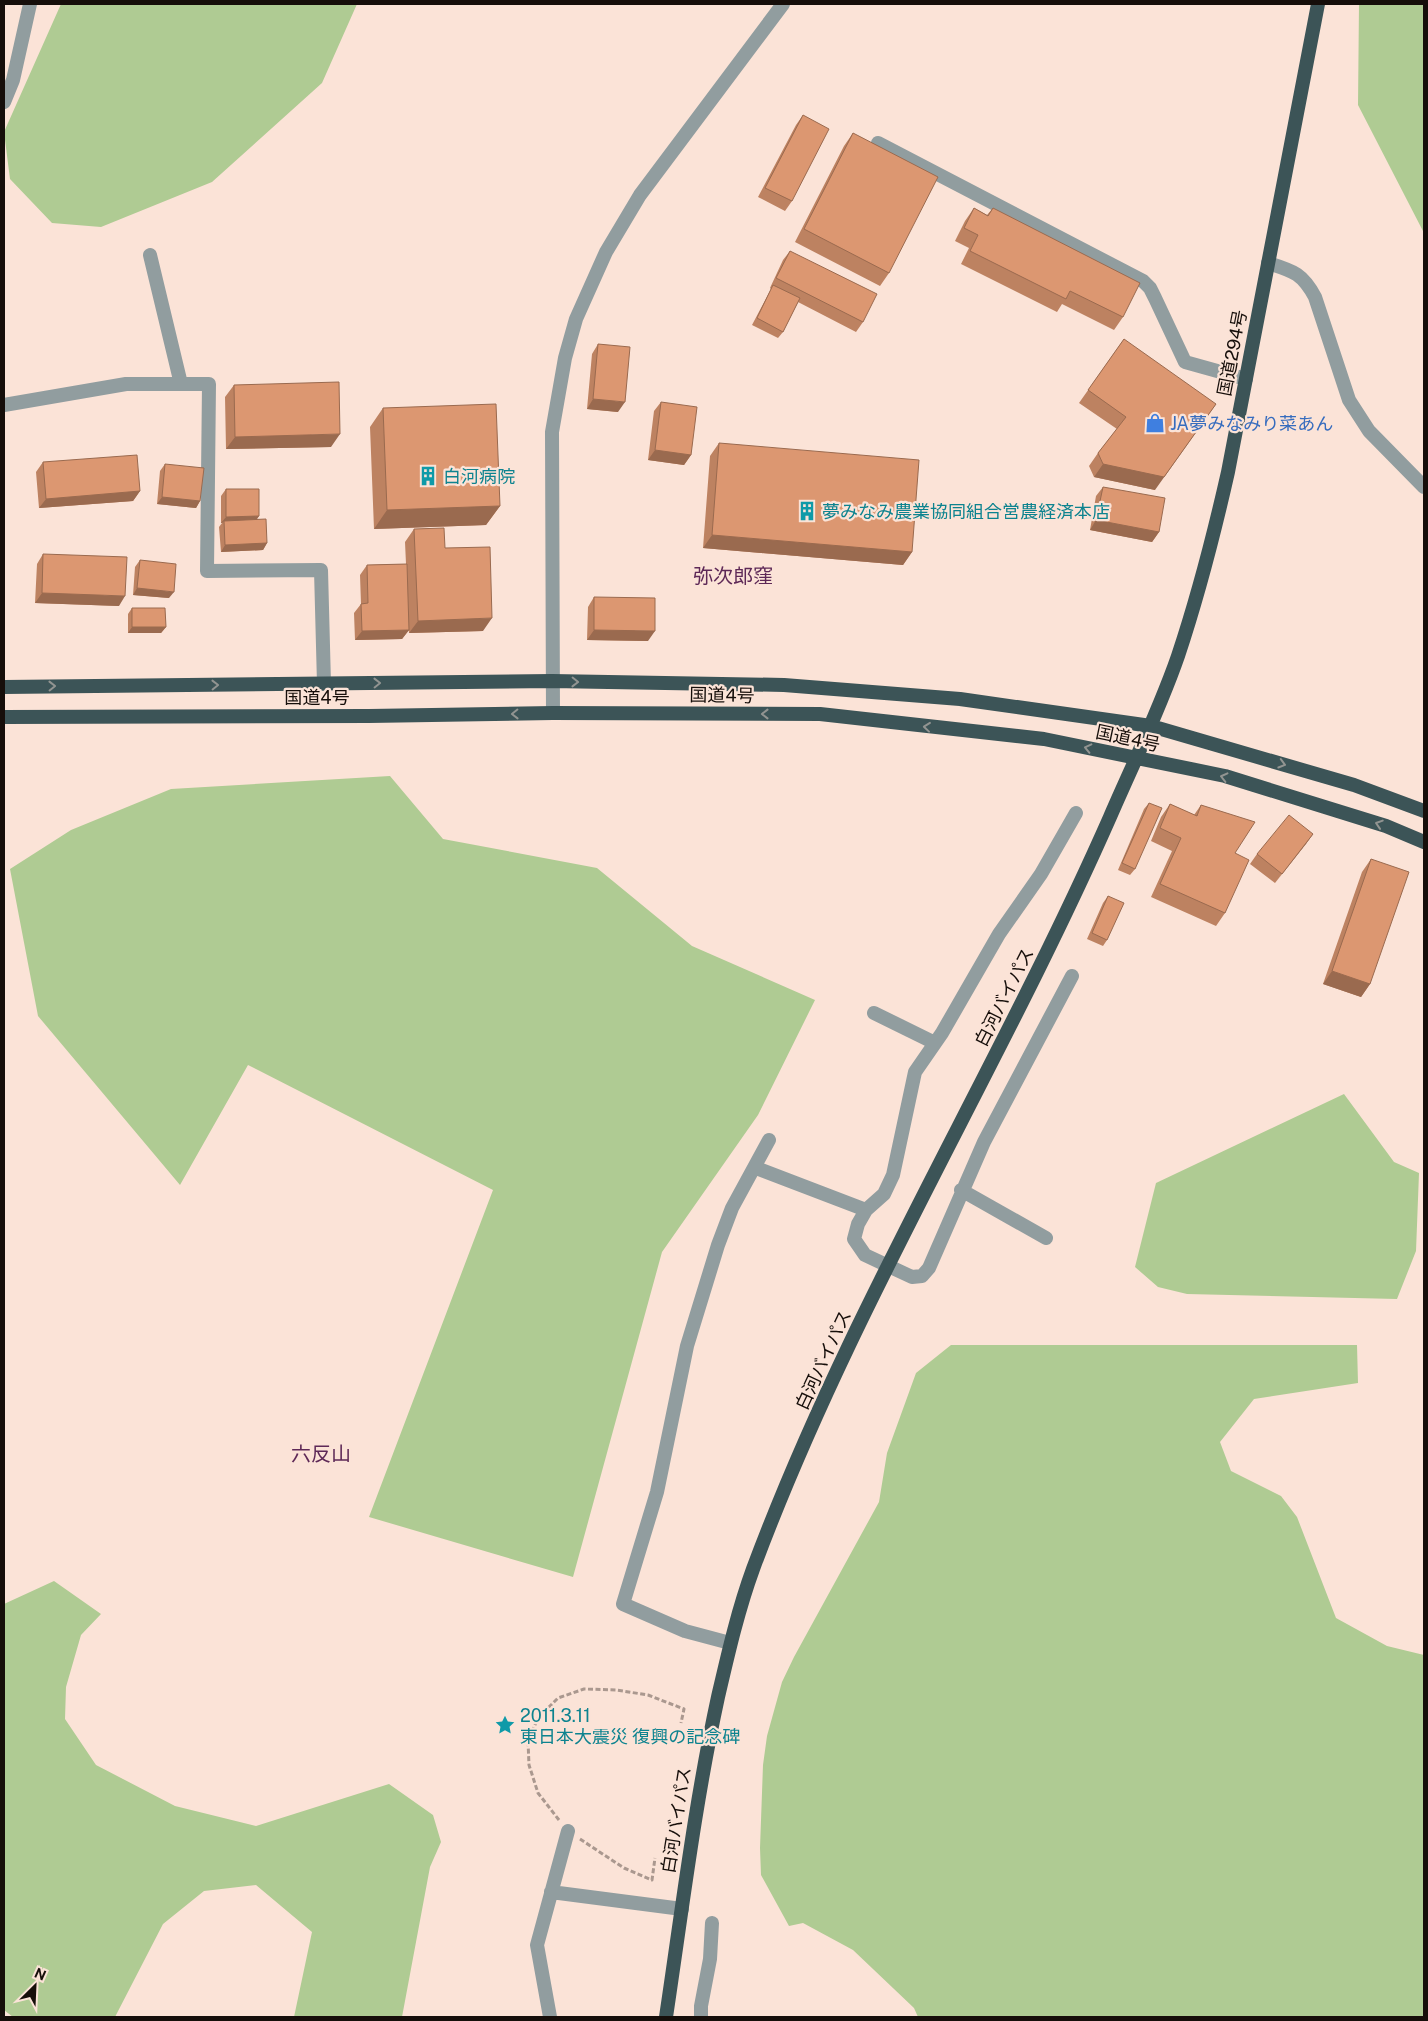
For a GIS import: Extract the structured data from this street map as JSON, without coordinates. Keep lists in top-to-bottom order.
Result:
{
  "streets": {
    "highway": ["国道294号", "国道4号", "白河バイパス"]
  },
  "crossings": [
    ["国道294号", "国道4号"],
    ["国道294号", "白河バイパス"],
    ["国道4号", "白河バイパス"]
  ],
  "districts": ["弥次郎窪", "六反山"],
  "places": {
    "shop": ["JA夢みなみり菜あん"],
    "building": ["白河病院", "夢みなみ農業協同組合営農経済本店"],
    "place": ["2011.3.11 東日本大震災 復興の記念碑"]
  },
  "north": "top right"
}
